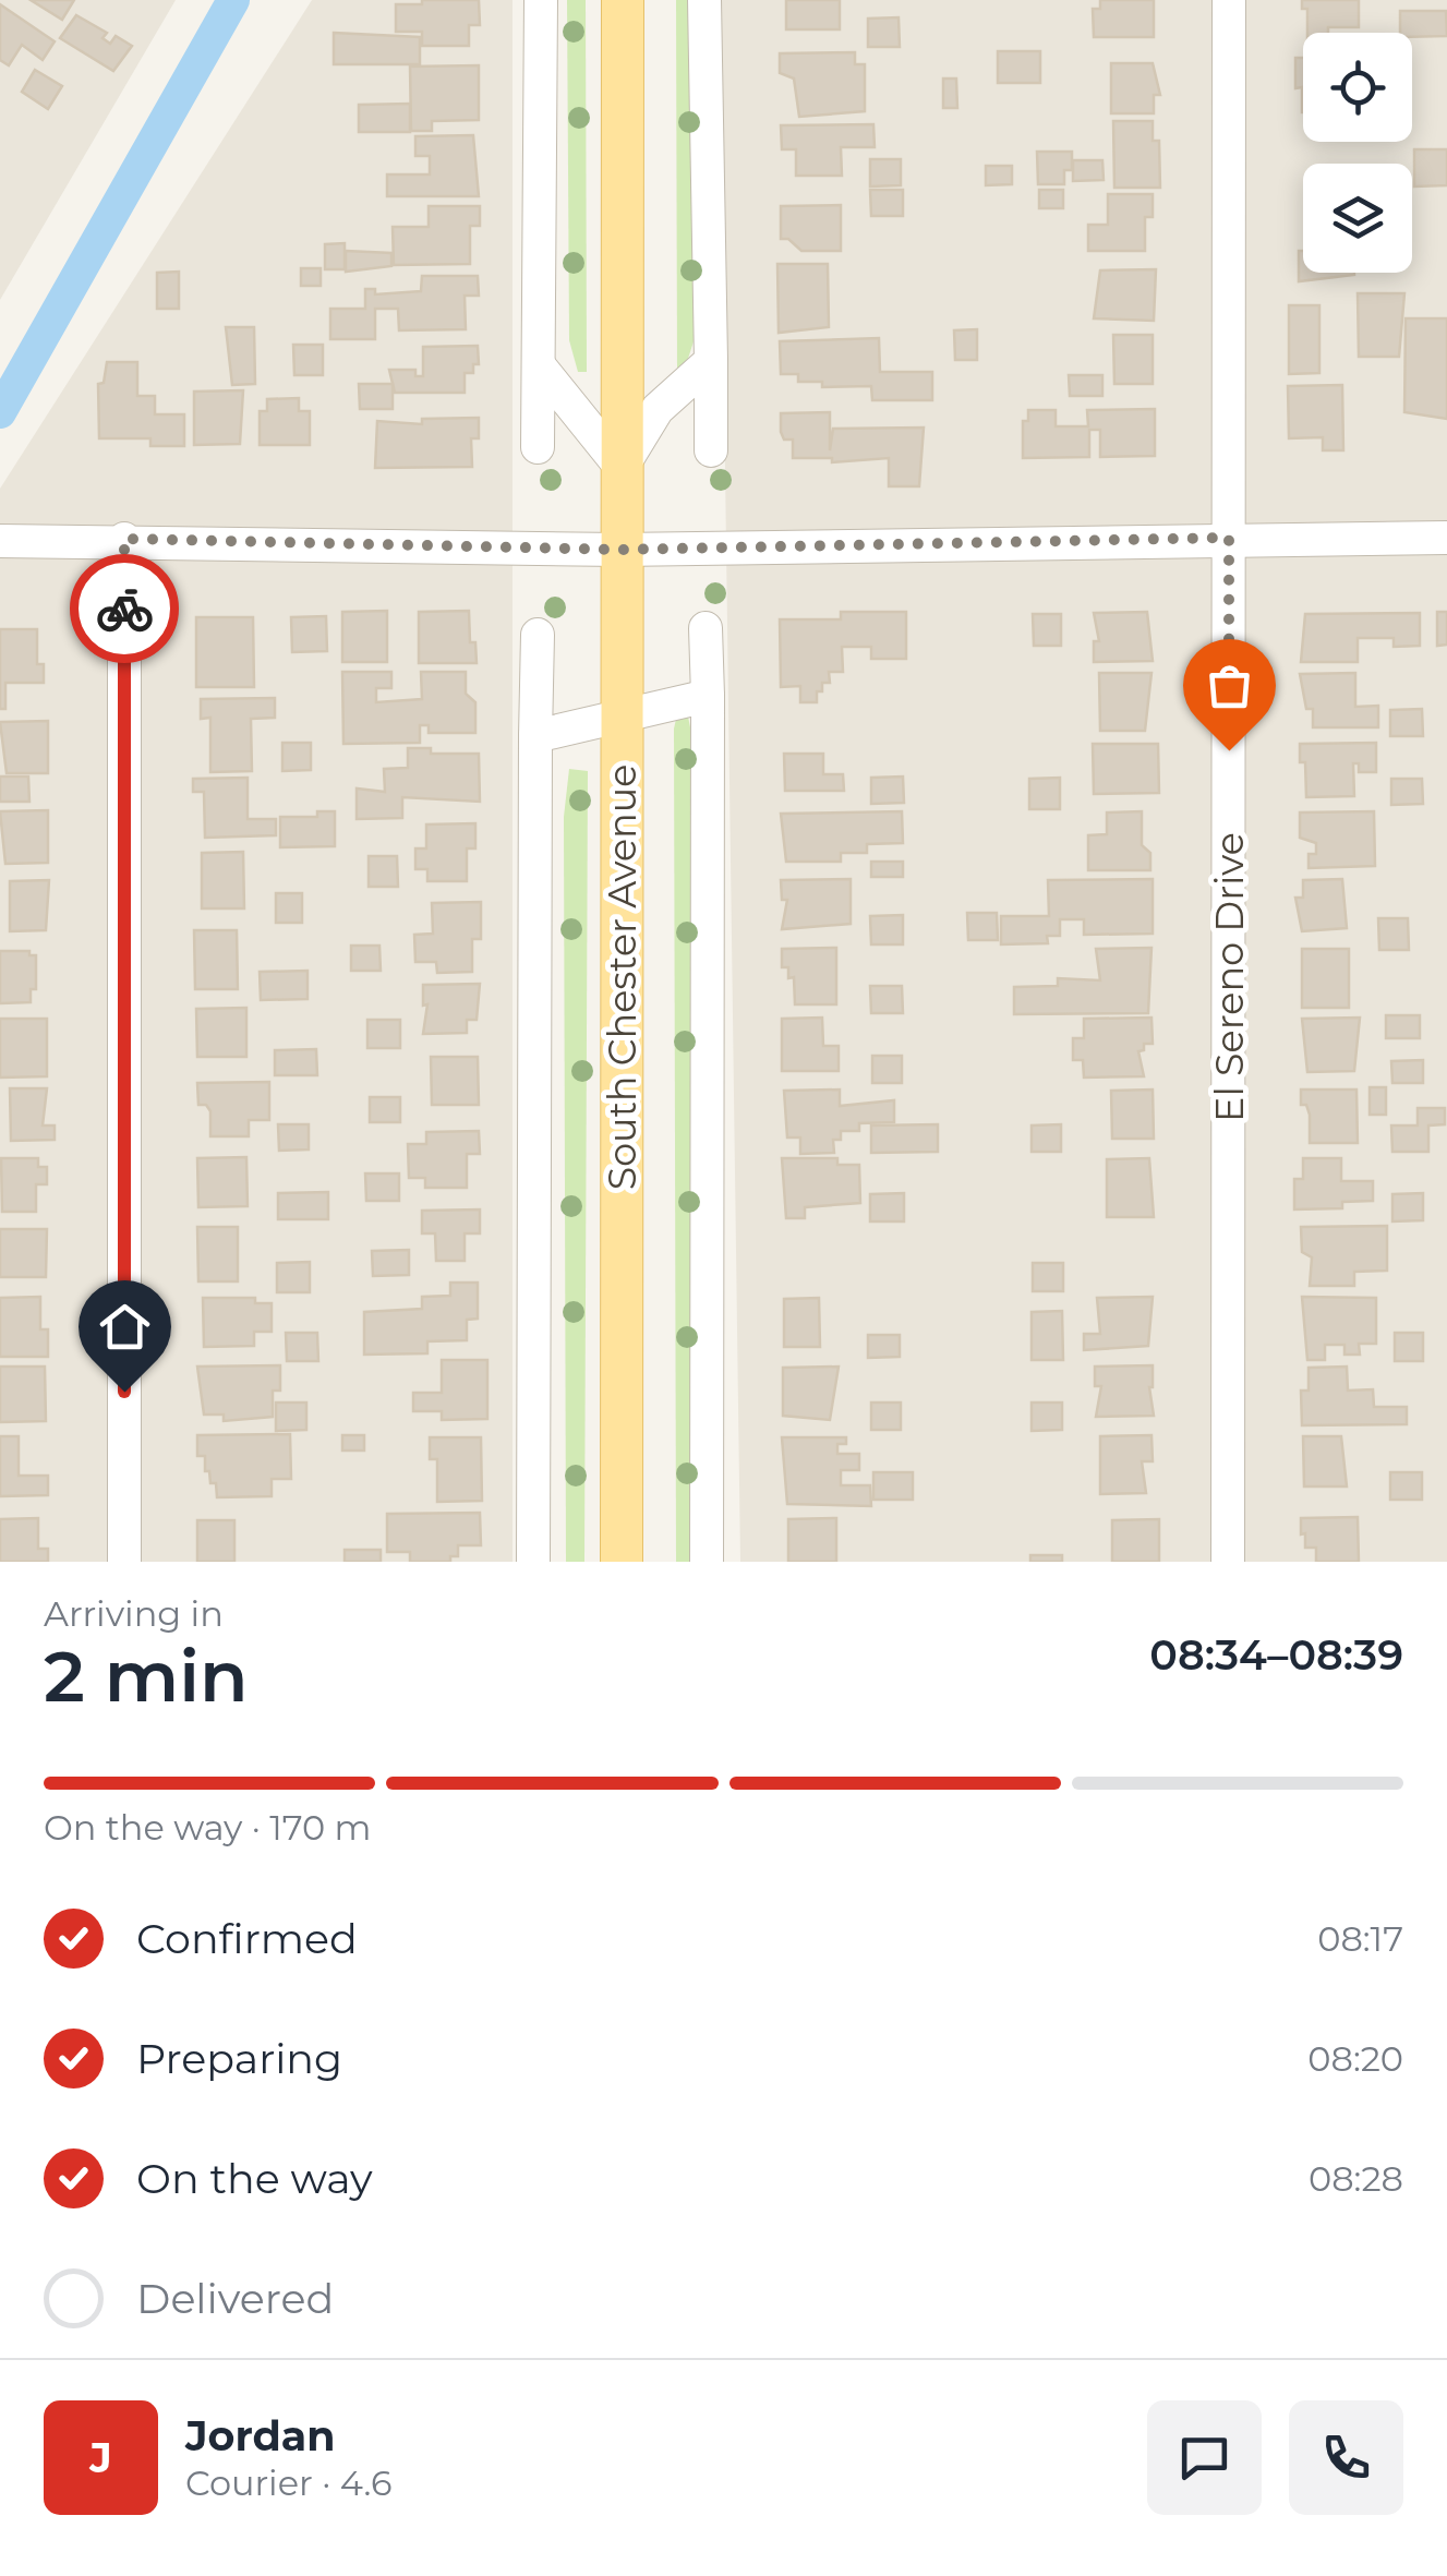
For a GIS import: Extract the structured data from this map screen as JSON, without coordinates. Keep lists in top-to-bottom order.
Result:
{
  "streets": {
    "main road": ["South Chester Avenue"],
    "street": ["El Sereno Drive"]
  },
  "page": {
    "heading": ["2 min", "Arriving in", "08:34–08:39"],
    "panel": ["Jordan", "Courier · 4.6"],
    "bar": "On the way · 170 m",
    "list": [
      ["Confirmed", "08:17"],
      ["Preparing", "08:20"],
      ["On the way", "08:28"],
      "Delivered"
    ],
    "round": "J"
  }
}
